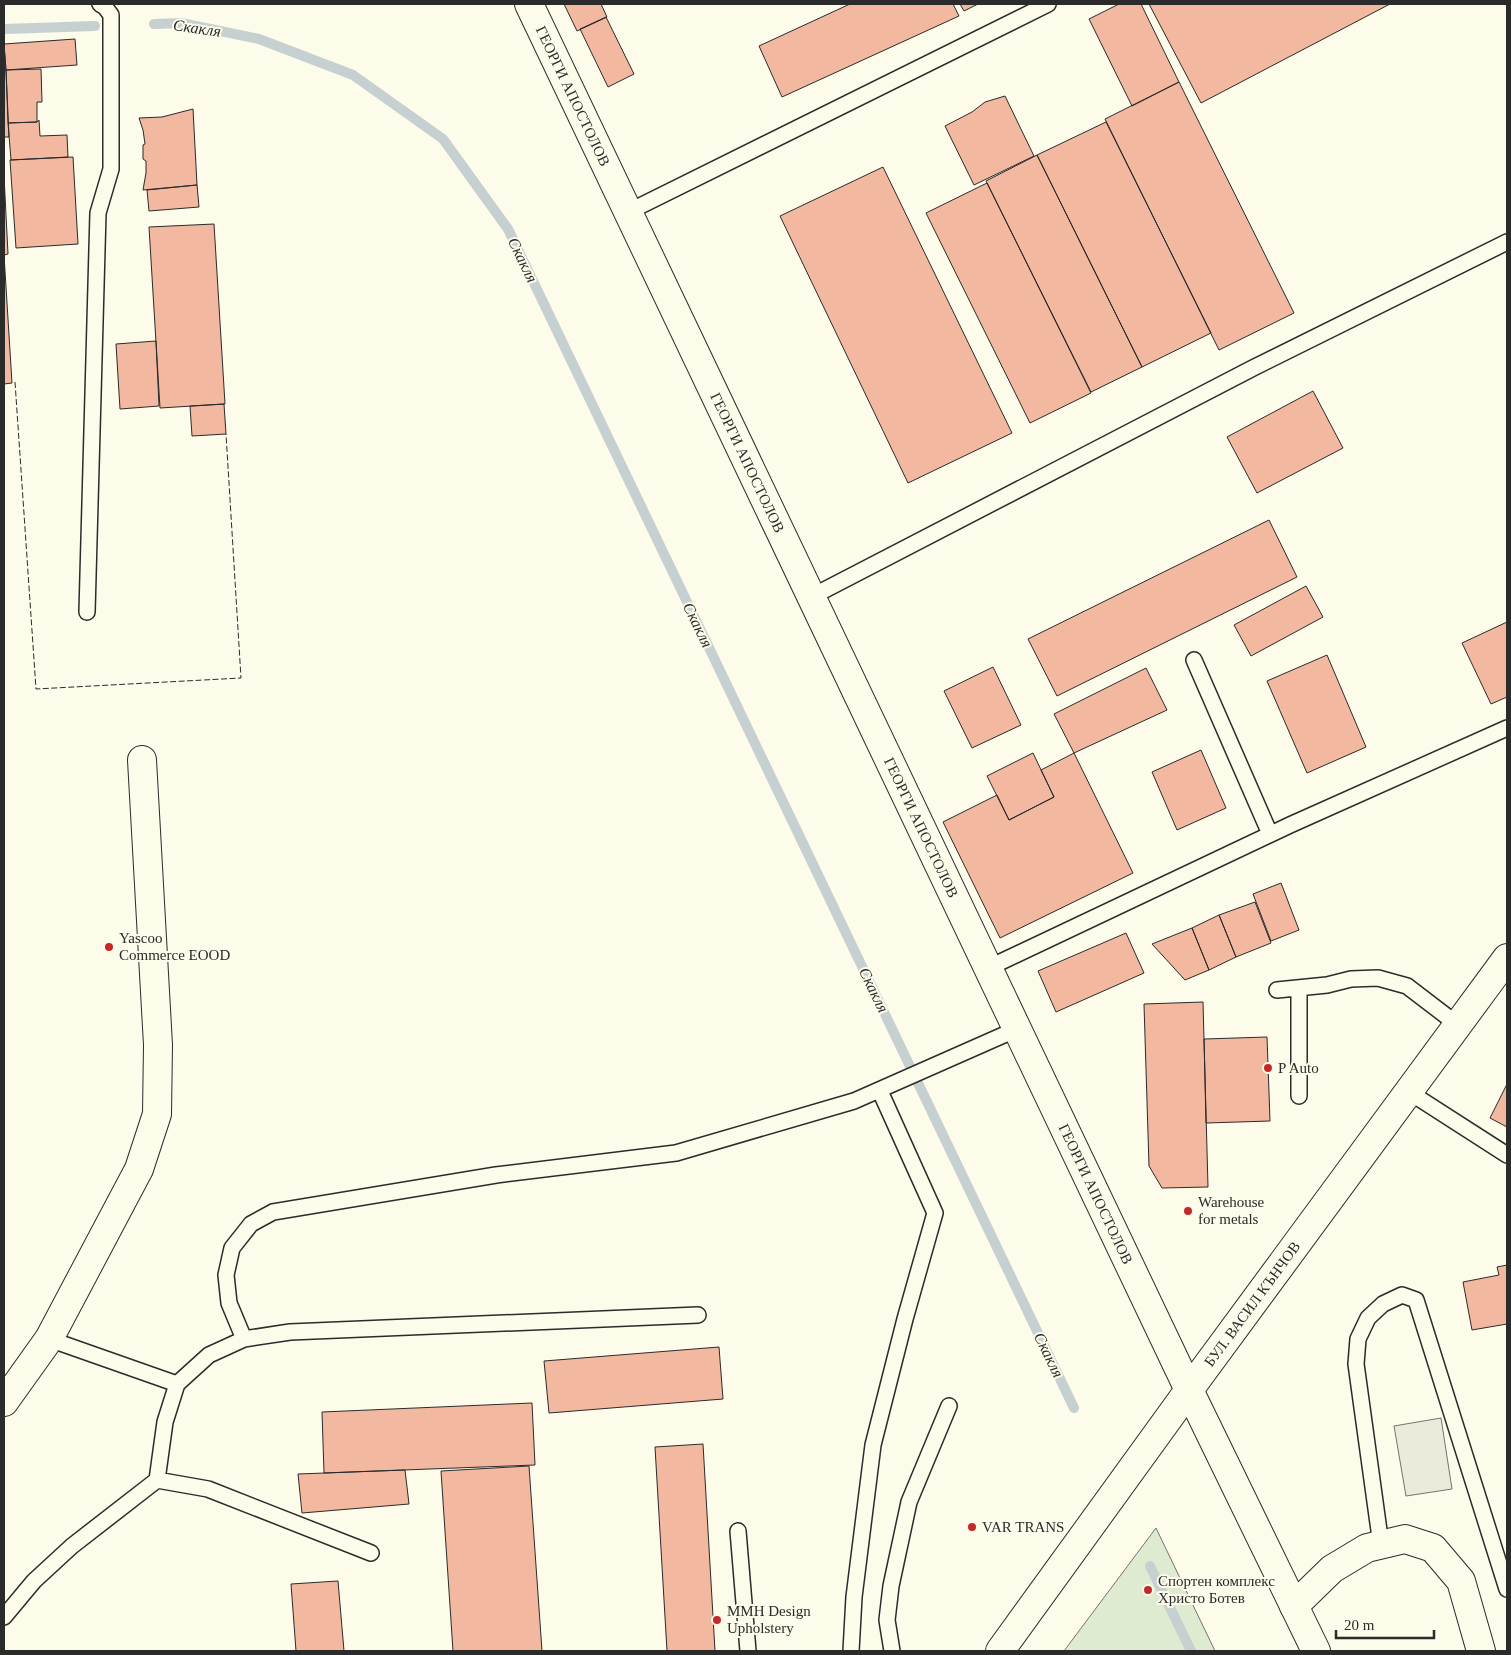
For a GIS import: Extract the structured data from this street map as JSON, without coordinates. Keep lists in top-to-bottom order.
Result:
{
  "streets": {
    "street": ["ГЕОРГИ АПОСТОЛОВ", "БУЛ. ВАСИЛ КЪНЧОВ"]
  },
  "crossings": [
    ["ГЕОРГИ АПОСТОЛОВ", "БУЛ. ВАСИЛ КЪНЧОВ"]
  ],
  "water": ["Скакля"],
  "places": [
    "Yascoo Commerce EOOD",
    "P Auto",
    "Warehouse for metals",
    "VAR TRANS",
    "Спортен комплекс Христо Ботев",
    "MMH Design Upholstery"
  ],
  "scale_bar": "20 m"
}
